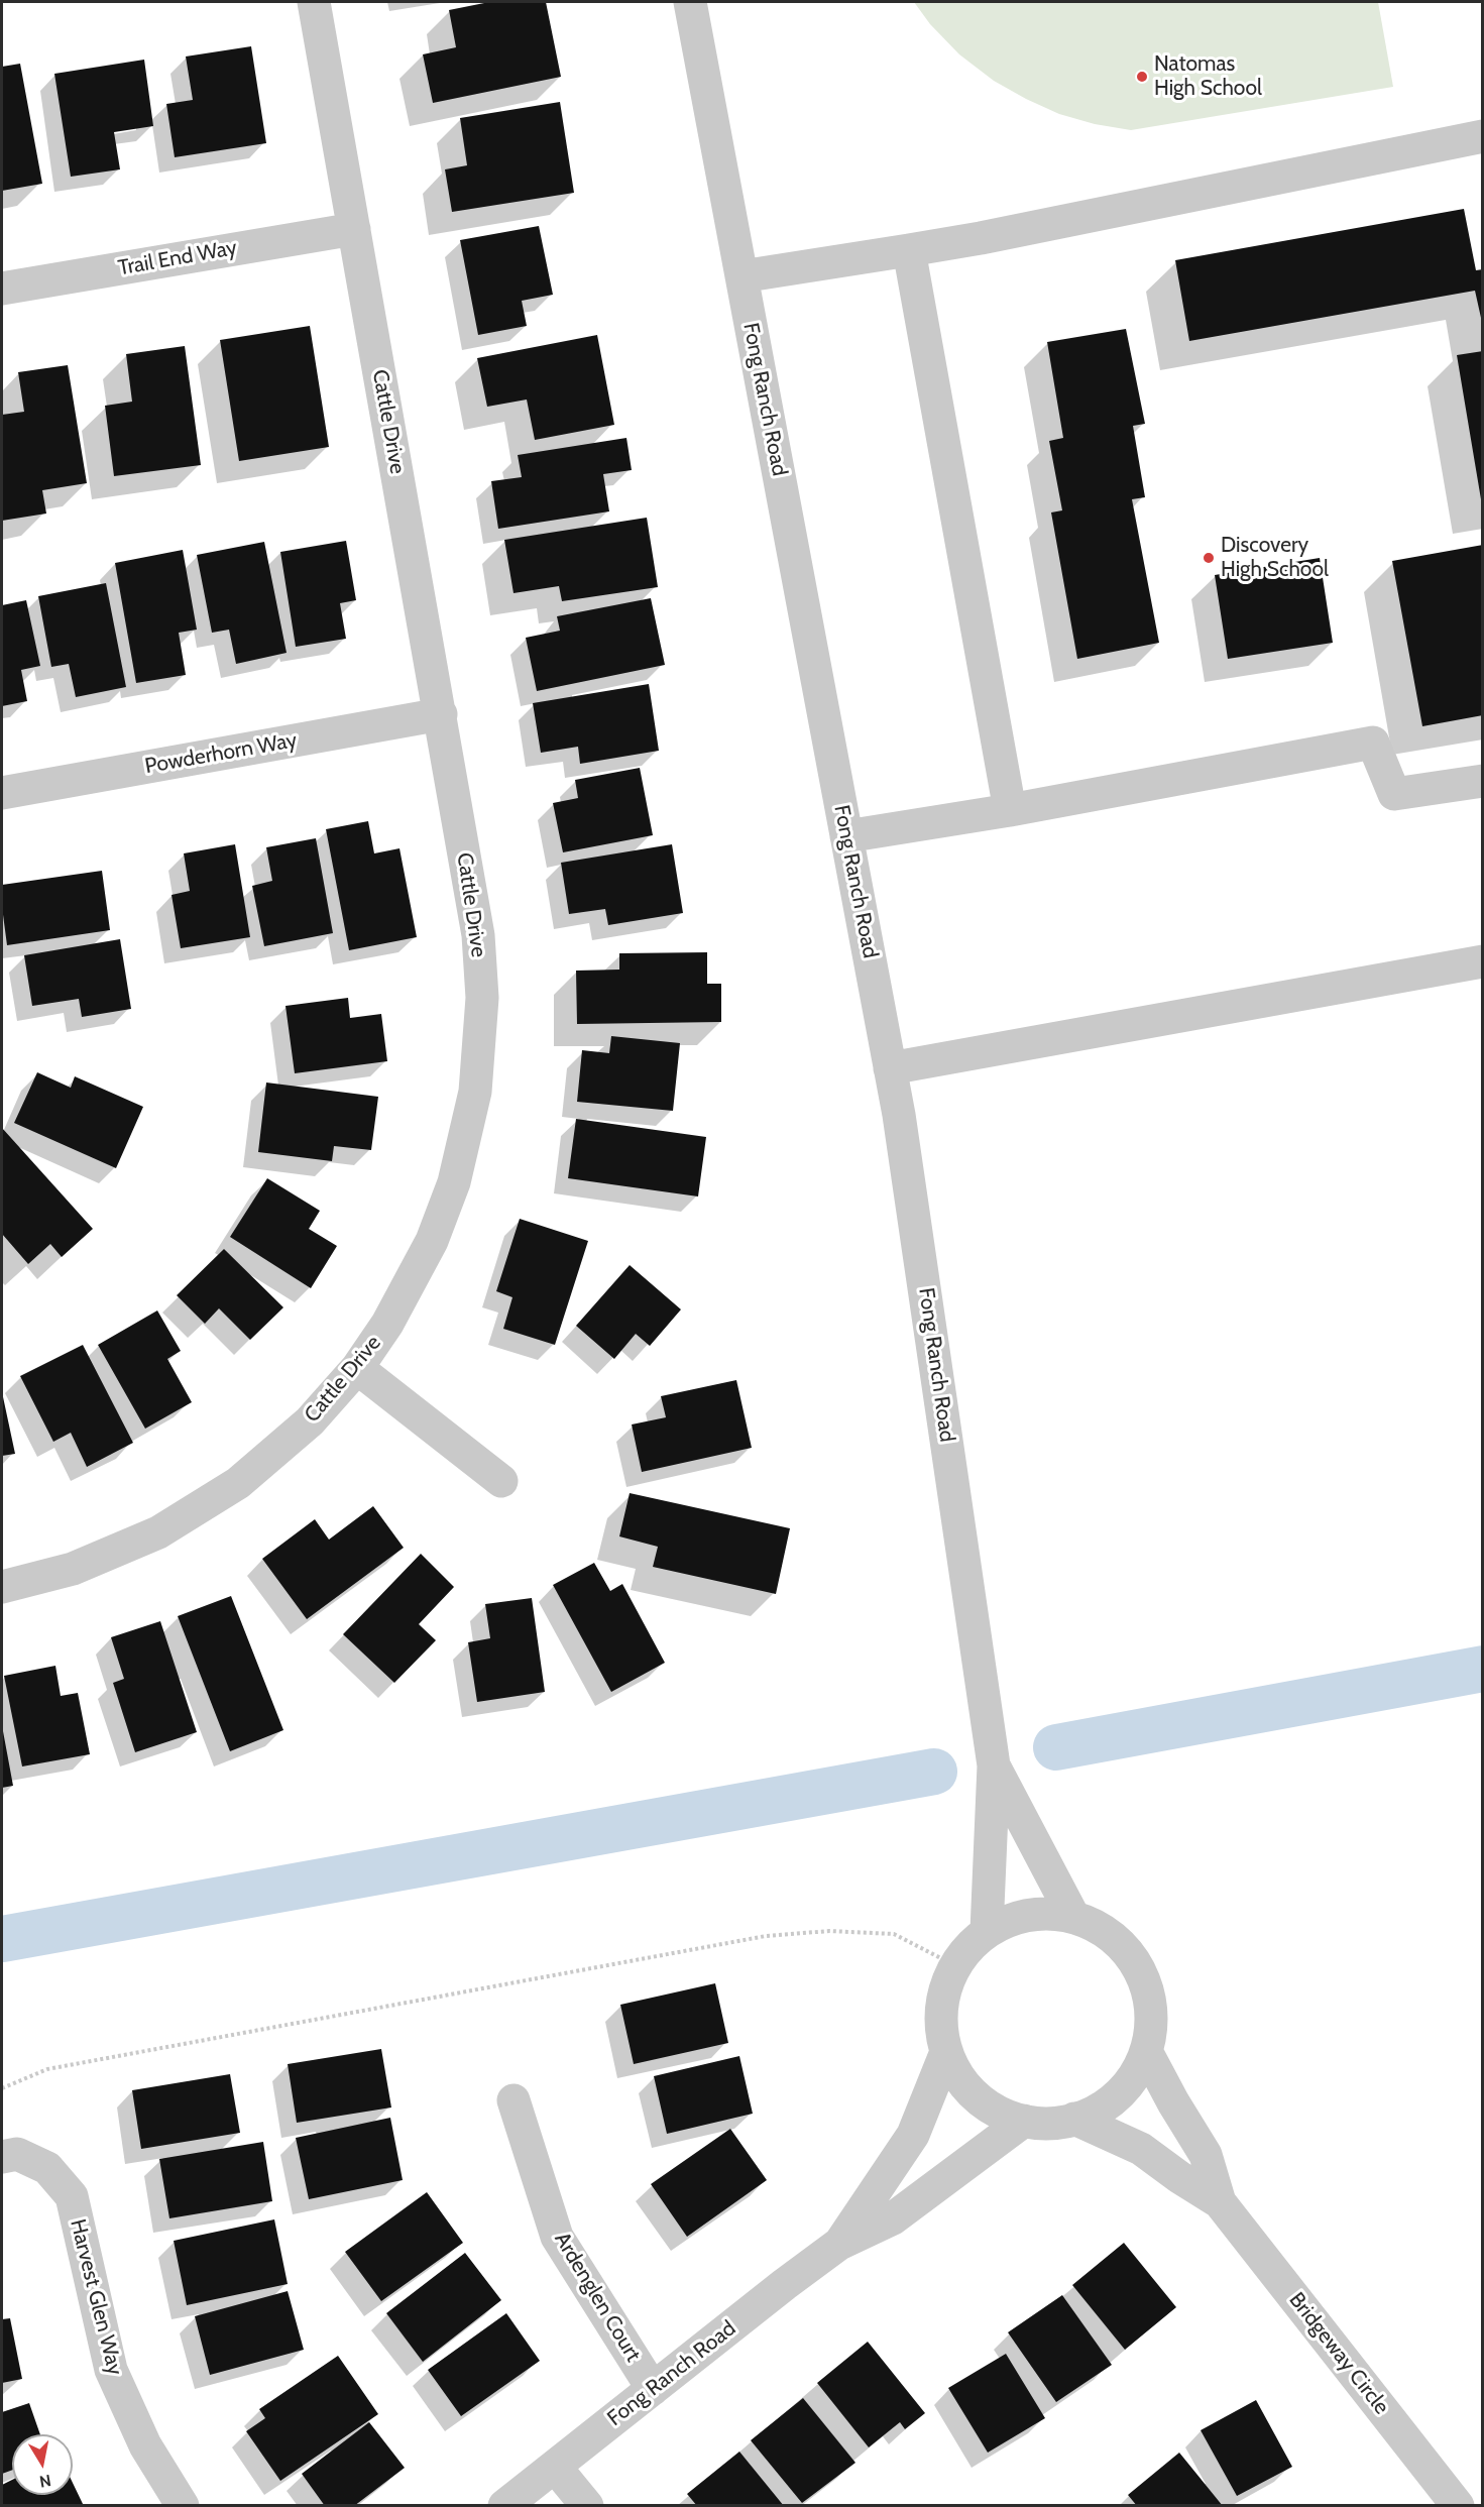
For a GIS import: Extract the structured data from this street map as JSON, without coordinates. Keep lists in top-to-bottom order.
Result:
{
  "streets": {
    "street": [
      "Trail End Way",
      "Fong Ranch Road",
      "Cattle Drive",
      "Powderhorn Way",
      "Harvest Glen Way",
      "Ardenglen Court",
      "Bridgeway Circle"
    ]
  },
  "crossings": [
    ["Trail End Way", "Cattle Drive"],
    ["Fong Ranch Road", "Ardenglen Court"],
    ["Fong Ranch Road", "Bridgeway Circle"],
    ["Cattle Drive", "Powderhorn Way"]
  ],
  "places": ["Natomas High School", "Discovery High School"],
  "north": "bottom"
}
